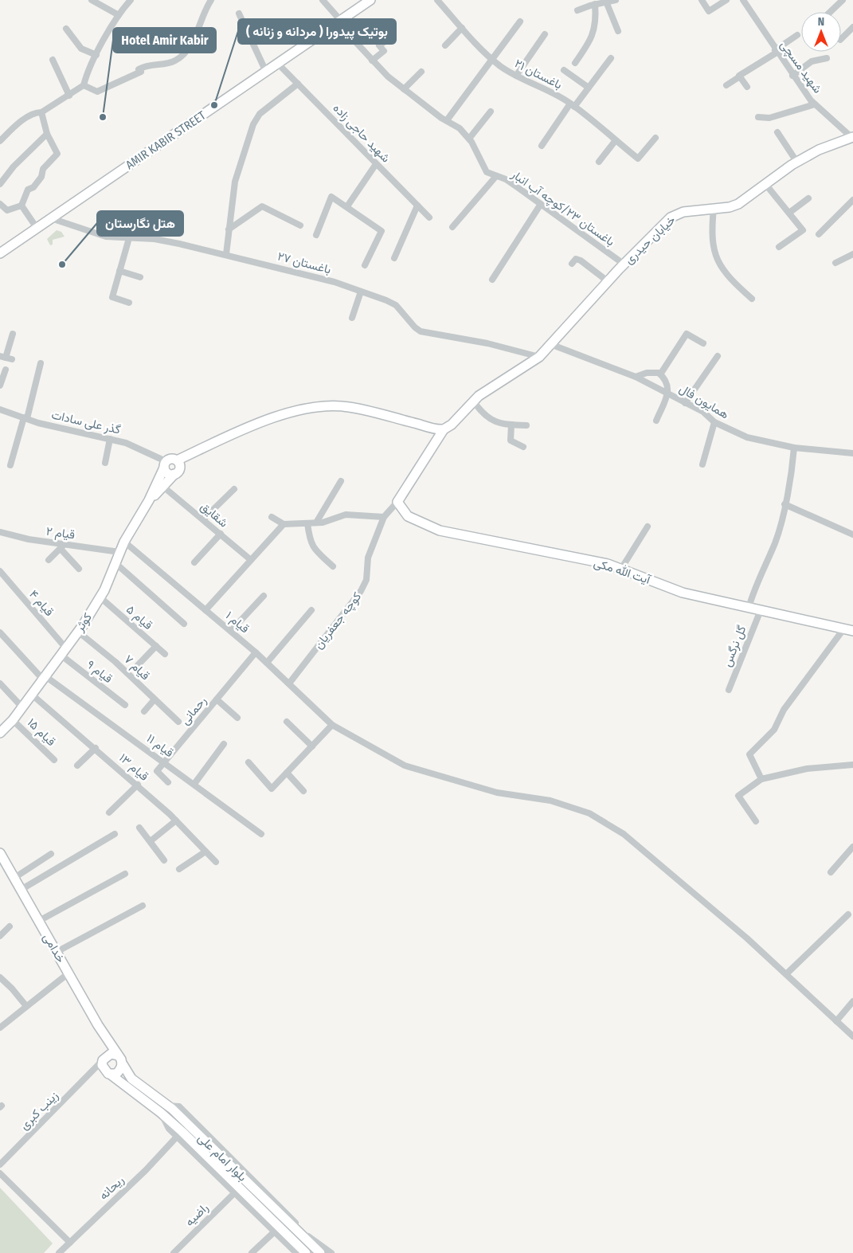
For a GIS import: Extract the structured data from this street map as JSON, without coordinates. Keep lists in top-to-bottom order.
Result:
{
  "streets": {
    "main road": [
      "AMIR KABIR STREET",
      "خیابان حیدری",
      "آیت الله مکی",
      "کوچه جعفریان",
      "کوثر",
      "خدامی",
      "بلوار امام علی"
    ],
    "street": [
      "شهید مسچی",
      "باغستان ۲۱",
      "شهید حاجی زاده",
      "باغستان ۲۳/کوچه آب انبار",
      "باغستان ۲۷",
      "همایون فال",
      "گذر علی سادات",
      "شقایق",
      "قیام ۲",
      "قیام ۴",
      "قیام ۵",
      "قیام ۱",
      "گل نرگس",
      "قیام ۷",
      "قیام ۹",
      "رحمانی",
      "قیام ۱۵",
      "قیام ۱۱",
      "قیام ۱۳",
      "زینب کبری",
      "ریحانه",
      "راضیه"
    ]
  },
  "crossings": [
    ["شهید مسچی", "خیابان حیدری"],
    ["شهید حاجی زاده", "AMIR KABIR STREET"],
    ["AMIR KABIR STREET", "باغستان ۲۳/کوچه آب انبار"],
    ["AMIR KABIR STREET", "باغستان ۲۷"],
    ["باغستان ۲۳/کوچه آب انبار", "خیابان حیدری"],
    ["خیابان حیدری", "باغستان ۲۷"],
    ["خیابان حیدری", "همایون فال"],
    ["خیابان حیدری", "کوچه جعفریان"],
    ["قیام ۲", "کوثر"],
    ["آیت الله مکی", "کوچه جعفریان"],
    ["آیت الله مکی", "گل نرگس"],
    ["قیام ۴", "کوثر"],
    ["قیام ۴", "قیام ۹"],
    ["قیام ۵", "کوثر"],
    ["کوچه جعفریان", "قیام ۱"],
    ["کوثر", "قیام ۱"],
    ["کوثر", "قیام ۷"],
    ["کوثر", "قیام ۹"],
    ["کوثر", "قیام ۱۵"],
    ["کوثر", "قیام ۱۱"],
    ["کوثر", "قیام ۱۳"],
    ["قیام ۱", "رحمانی"],
    ["رحمانی", "قیام ۱۱"],
    ["خدامی", "زینب کبری"],
    ["خدامی", "بلوار امام علی"],
    ["زینب کبری", "بلوار امام علی"]
  ],
  "places": ["بوتیک پیدورا ( مردانه و زنانه )", "Hotel Amir Kabir", "هتل نگارستان"],
  "north": "top"
}
